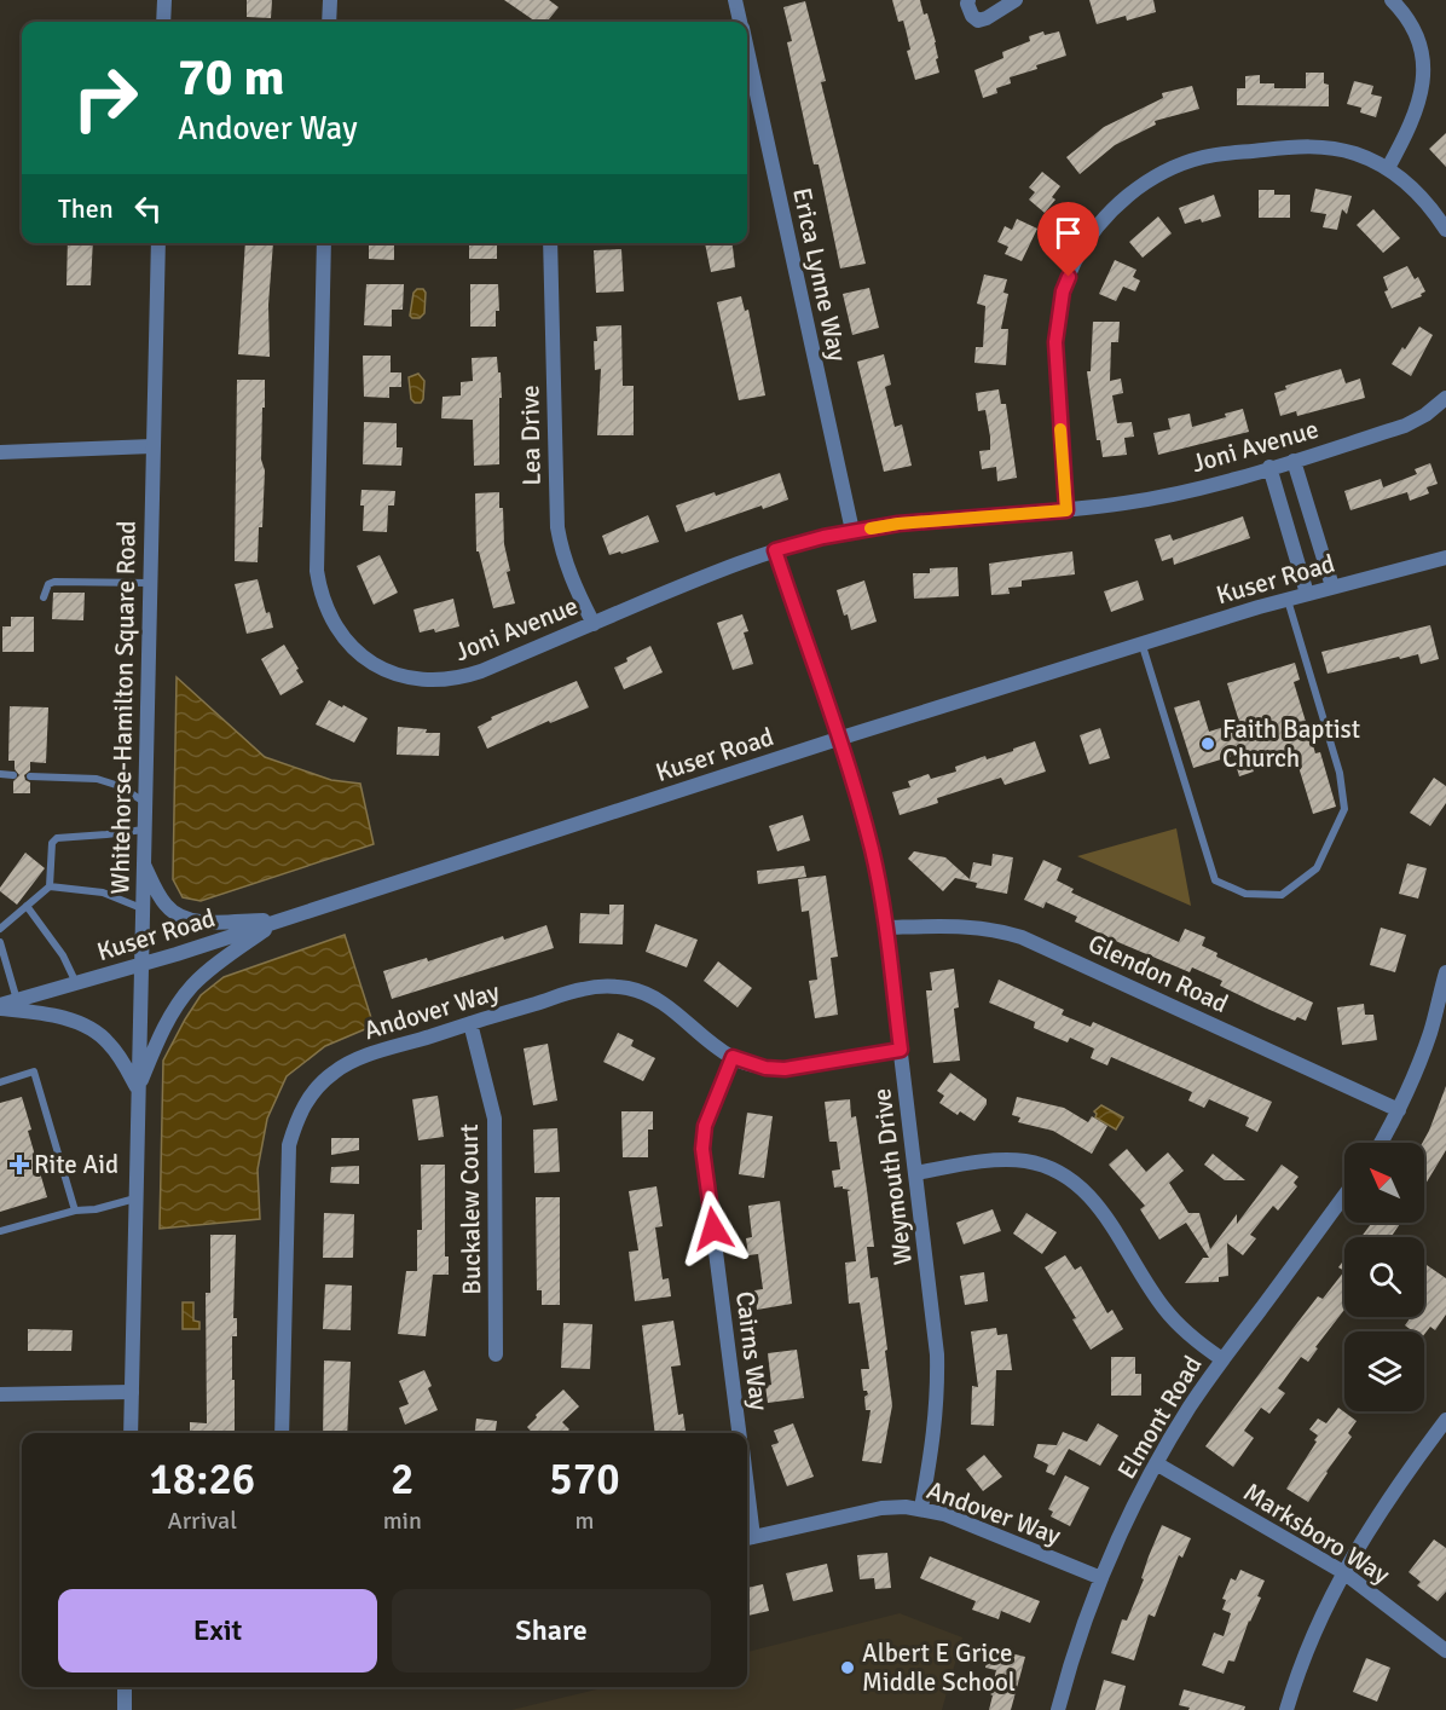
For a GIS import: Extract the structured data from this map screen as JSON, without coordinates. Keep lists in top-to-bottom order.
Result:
{
  "streets": {
    "street": [
      "Erica Lynne Way",
      "Lea Drive",
      "Joni Avenue",
      "Kuser Road",
      "Whitehorse-Hamilton Square Road",
      "Glendon Road",
      "Andover Way",
      "Weymouth Drive",
      "Buckalew Court",
      "Cairns Way",
      "Elmont Road",
      "Marksboro Way"
    ]
  },
  "crossings": [
    ["Erica Lynne Way", "Joni Avenue"],
    ["Lea Drive", "Joni Avenue"],
    ["Joni Avenue", "Weymouth Drive"],
    ["Kuser Road", "Whitehorse-Hamilton Square Road"],
    ["Kuser Road", "Weymouth Drive"],
    ["Glendon Road", "Weymouth Drive"],
    ["Andover Way", "Weymouth Drive"],
    ["Andover Way", "Buckalew Court"],
    ["Andover Way", "Cairns Way"],
    ["Andover Way", "Elmont Road"],
    ["Elmont Road", "Marksboro Way"]
  ],
  "places": {
    "other": ["Faith Baptist Church", "Albert E Grice Middle School"],
    "health": ["Rite Aid"]
  },
  "north": "top left",
  "page": {
    "turn": ["70 m", "Andover Way"],
    "then": "Then",
    "eta": [
      "18:26",
      "Arrival",
      "2",
      "min",
      "570",
      "m"
    ],
    "buttons": ["Exit", "Share"]
  }
}
